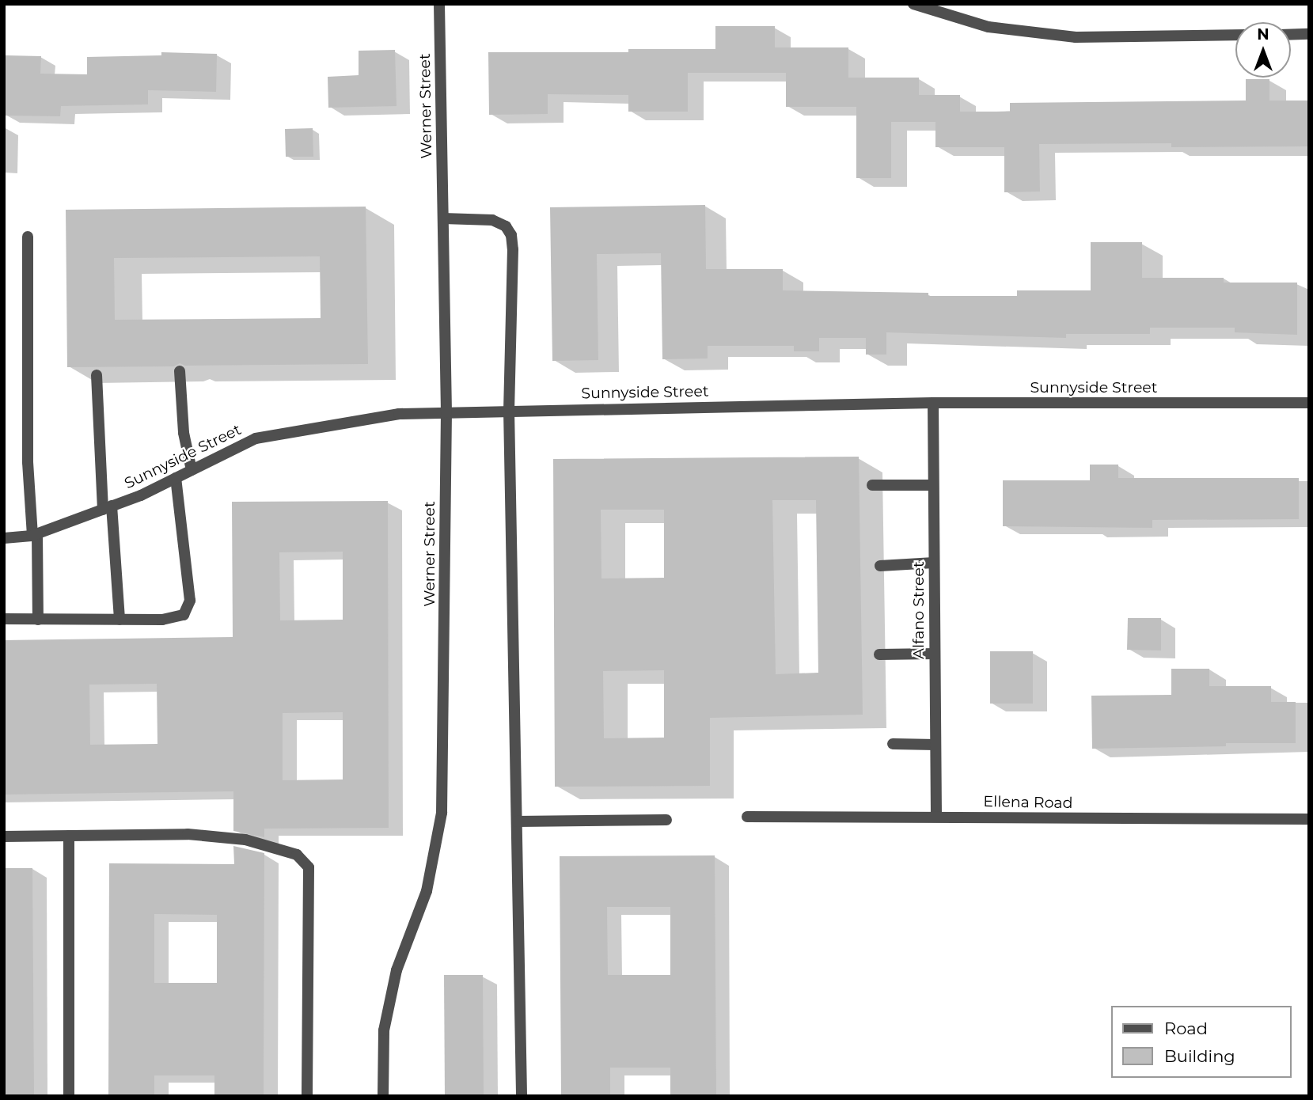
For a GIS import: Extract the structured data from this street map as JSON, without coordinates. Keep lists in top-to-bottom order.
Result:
{
  "streets": {
    "street": [
      "Werner Street",
      "Sunnyside Street",
      "Alfano Street",
      "Ellena Road"
    ]
  },
  "crossings": [
    ["Werner Street", "Sunnyside Street"],
    ["Sunnyside Street", "Alfano Street"],
    ["Alfano Street", "Ellena Road"]
  ],
  "legend": ["Road", "Building"],
  "north": "top"
}
